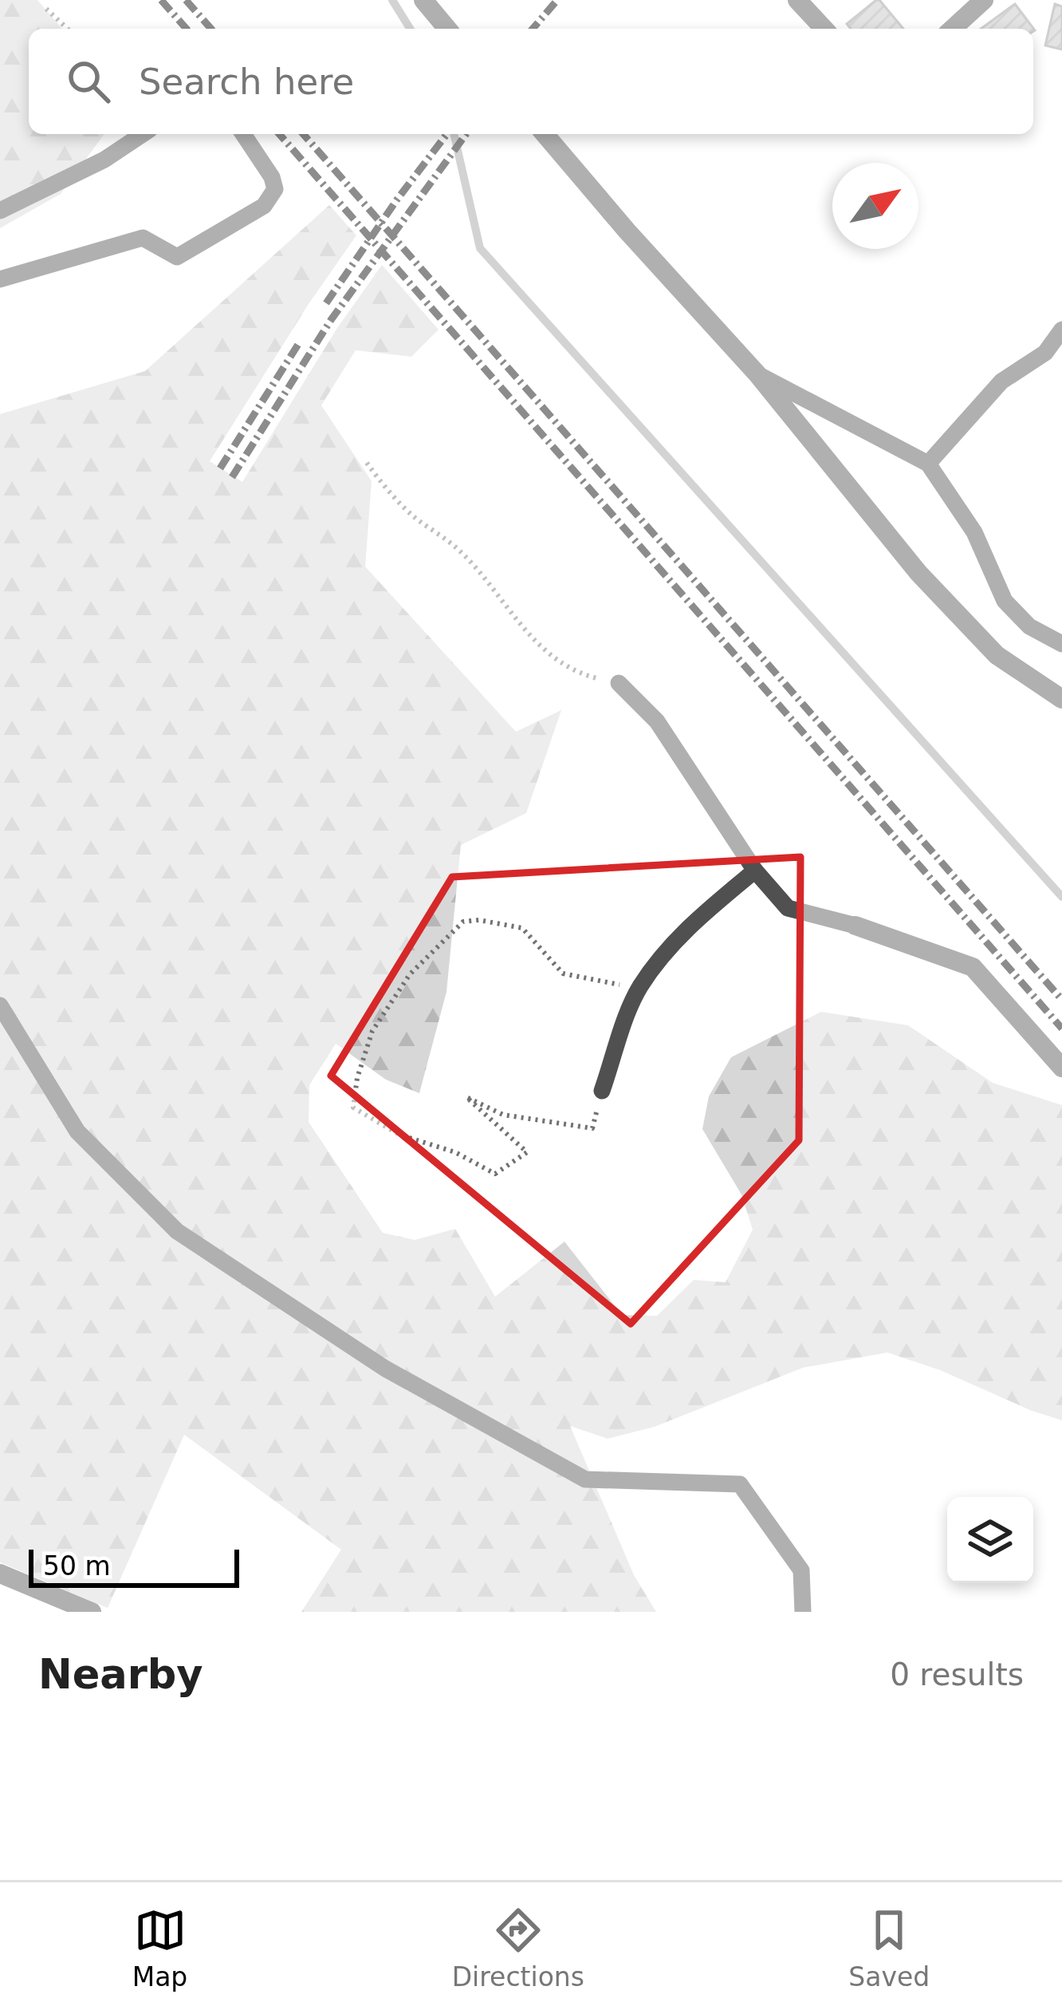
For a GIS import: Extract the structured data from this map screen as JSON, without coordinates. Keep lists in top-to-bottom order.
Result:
{
  "scale_bar": "50 m",
  "north": "top right",
  "page": {
    "search": "Search here",
    "scale": "50 m",
    "heading": ["Nearby", "0 results"],
    "nav": ["Map", "Directions", "Saved"]
  }
}
